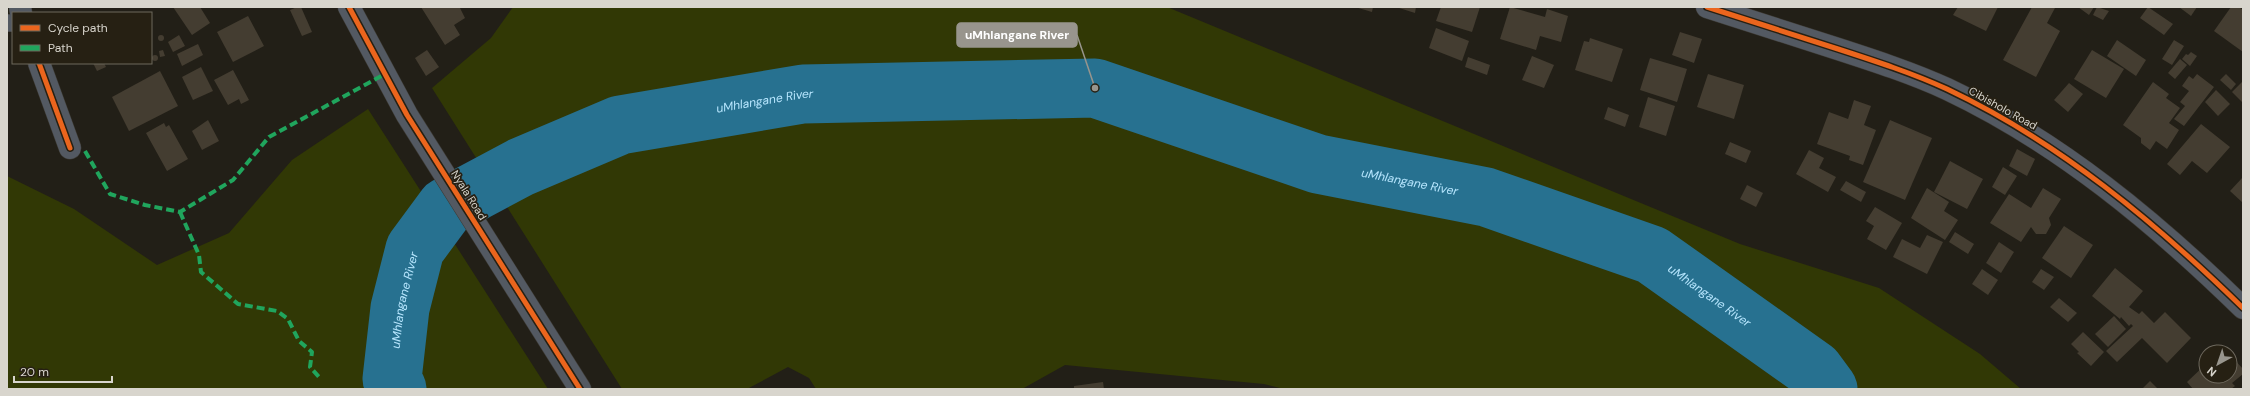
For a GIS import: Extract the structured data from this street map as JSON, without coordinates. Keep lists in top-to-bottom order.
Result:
{
  "streets": {
    "street": ["Cibisholo Road", "Nyala Road"]
  },
  "water": ["uMhlangane River"],
  "places": ["uMhlangane River"],
  "legend": ["Cycle path", "Path"],
  "scale_bar": "20 m",
  "north": "bottom left"
}
